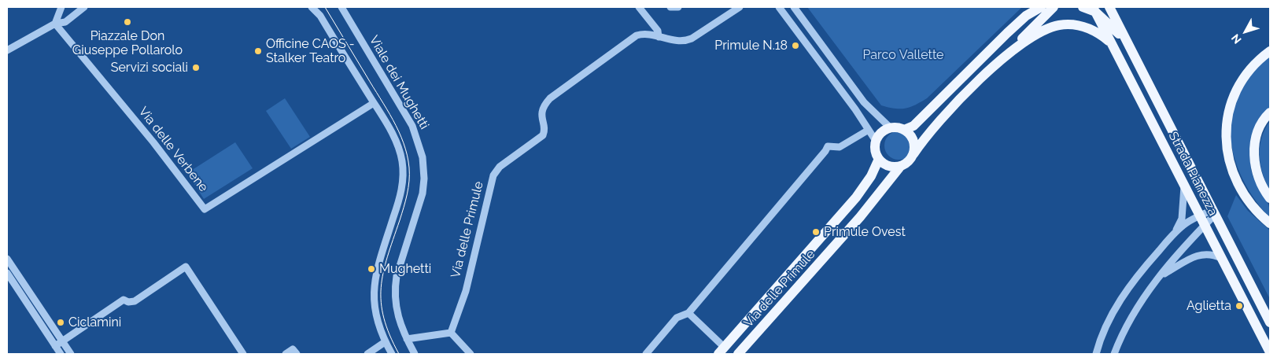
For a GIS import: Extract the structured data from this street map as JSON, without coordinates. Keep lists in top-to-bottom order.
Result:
{
  "streets": {
    "main road": ["Strada Pianezza", "Via delle Primule"],
    "street": ["Viale dei Mughetti", "Via delle Verbene"]
  },
  "parks": ["Parco Vallette"],
  "places": [
    "Piazzale Don Giuseppe Pollarolo",
    "Primule N.18",
    "Officine CAOS - Stalker Teatro",
    "Servizi sociali",
    "Primule Ovest",
    "Mughetti",
    "Aglietta",
    "Ciclamini"
  ],
  "north": "bottom left"
}
